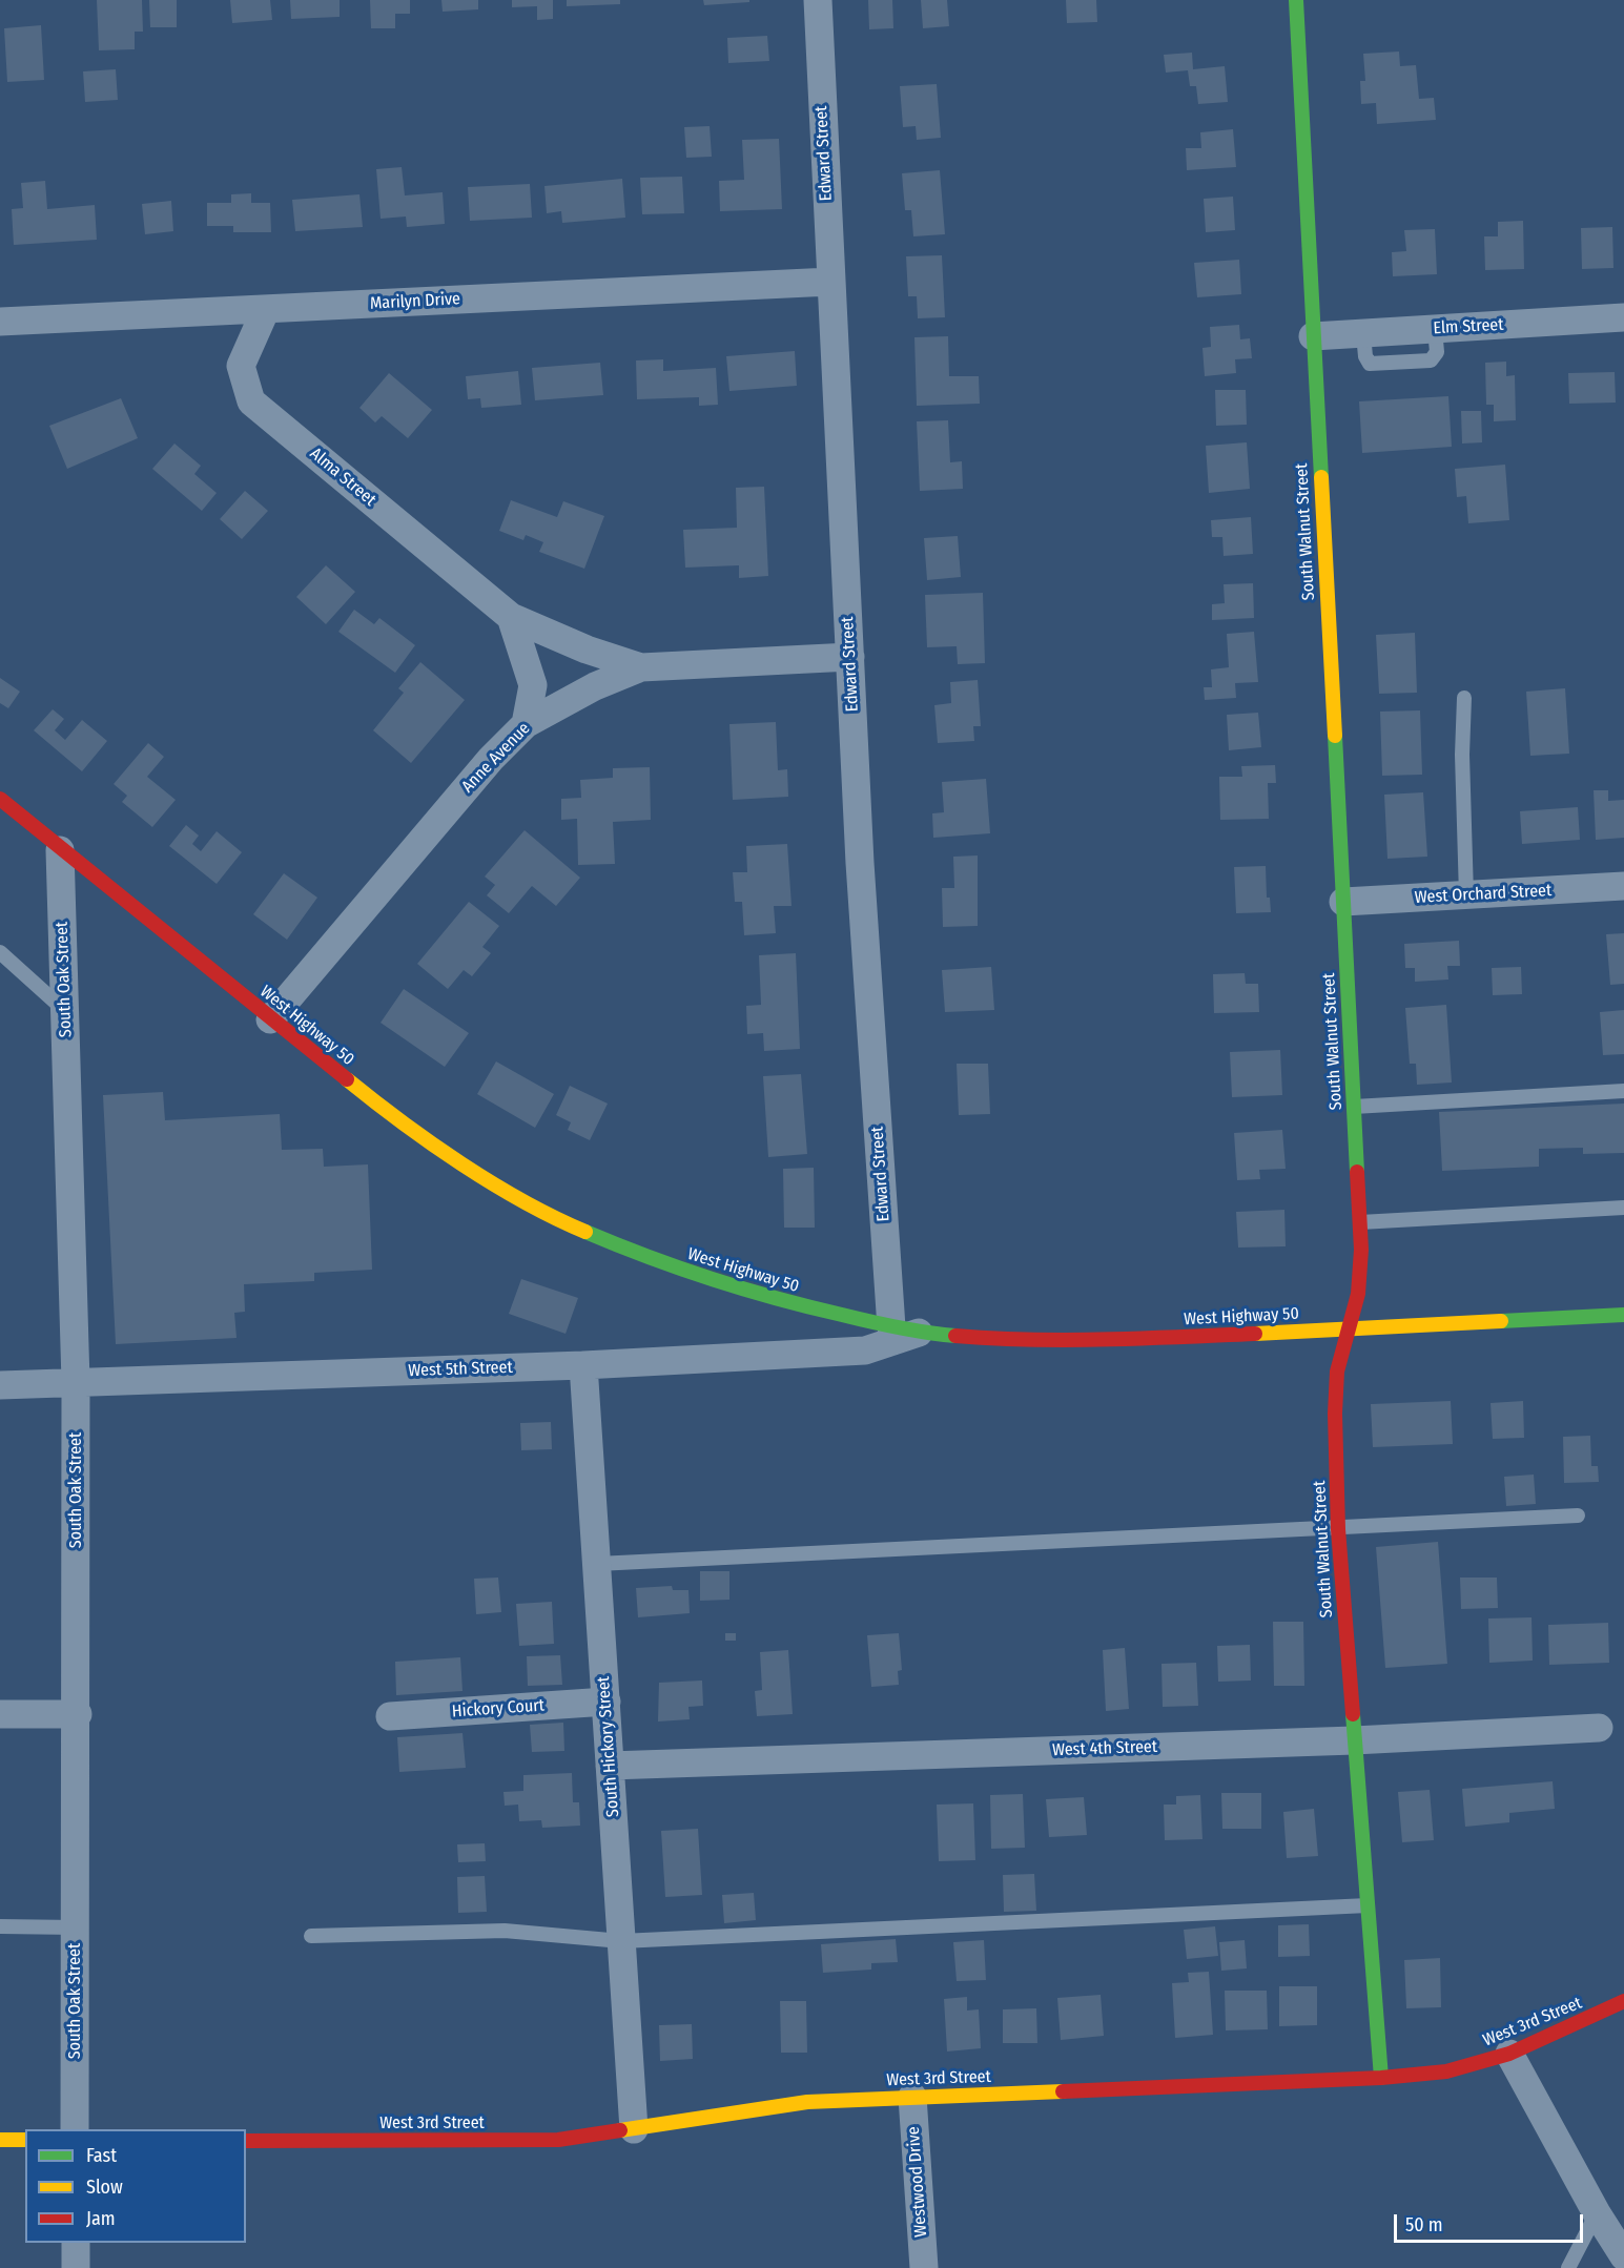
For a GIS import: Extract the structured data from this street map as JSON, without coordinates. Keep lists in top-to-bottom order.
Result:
{
  "streets": {
    "street": [
      "Edward Street",
      "Marilyn Drive",
      "Elm Street",
      "Alma Street",
      "South Walnut Street",
      "Anne Avenue",
      "West Orchard Street",
      "South Oak Street",
      "West Highway 50",
      "West 5th Street",
      "Hickory Court",
      "South Hickory Street",
      "West 4th Street",
      "West 3rd Street",
      "Westwood Drive"
    ]
  },
  "crossings": [
    ["Edward Street", "Marilyn Drive"],
    ["Edward Street", "Anne Avenue"],
    ["Edward Street", "West Highway 50"],
    ["Edward Street", "West 5th Street"],
    ["Marilyn Drive", "Alma Street"],
    ["Elm Street", "South Walnut Street"],
    ["Alma Street", "Anne Avenue"],
    ["South Walnut Street", "West Orchard Street"],
    ["South Walnut Street", "West Highway 50"],
    ["South Walnut Street", "West 4th Street"],
    ["South Walnut Street", "West 3rd Street"],
    ["Anne Avenue", "West Highway 50"],
    ["South Oak Street", "West Highway 50"],
    ["South Oak Street", "West 5th Street"],
    ["West Highway 50", "West 5th Street"],
    ["West 5th Street", "South Hickory Street"],
    ["Hickory Court", "South Hickory Street"],
    ["South Hickory Street", "West 4th Street"],
    ["South Hickory Street", "West 3rd Street"],
    ["West 3rd Street", "Westwood Drive"]
  ],
  "legend": ["Fast", "Slow", "Jam"],
  "scale_bar": "50 m"
}
